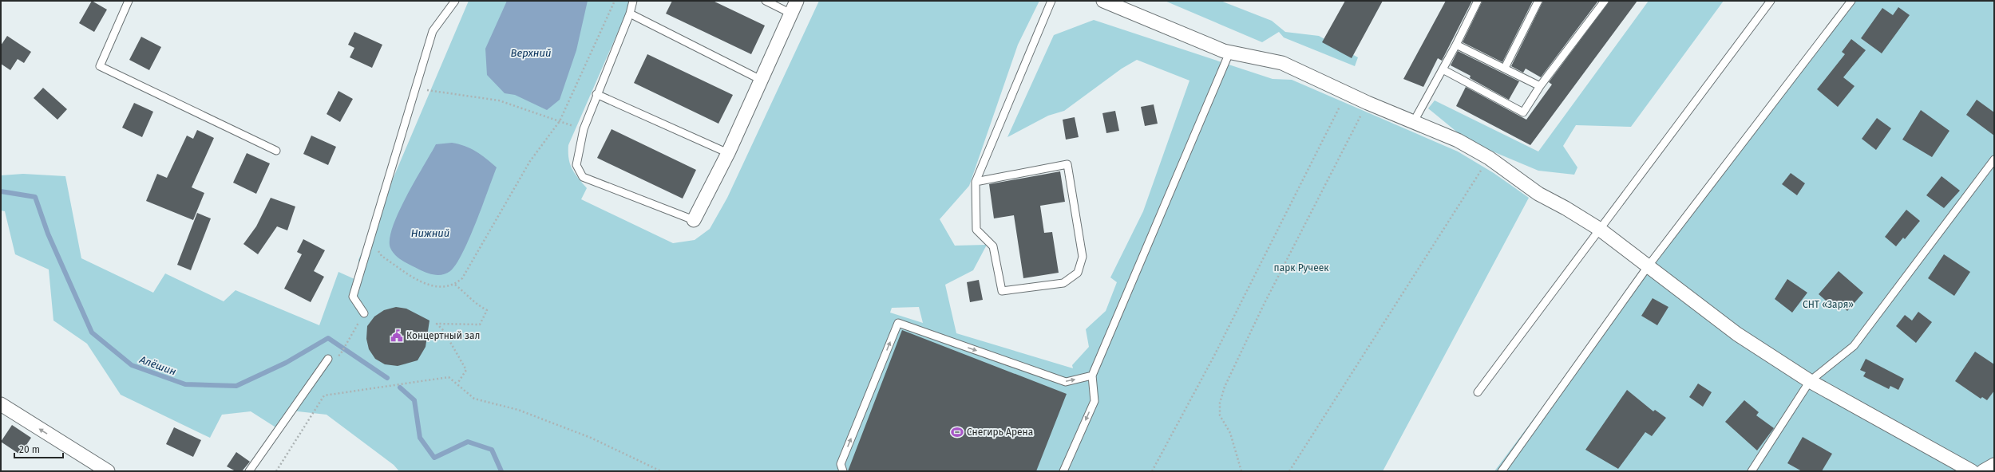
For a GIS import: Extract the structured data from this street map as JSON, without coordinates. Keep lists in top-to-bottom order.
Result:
{
  "water": ["Верхний", "Нижний", "Алёшин"],
  "parks": ["парк Ручеек", "СНТ «Заря»"],
  "places": {
    "public building": ["Концертный зал"],
    "sports": ["Снегирь Арена"]
  },
  "scale_bar": "20 m"
}
